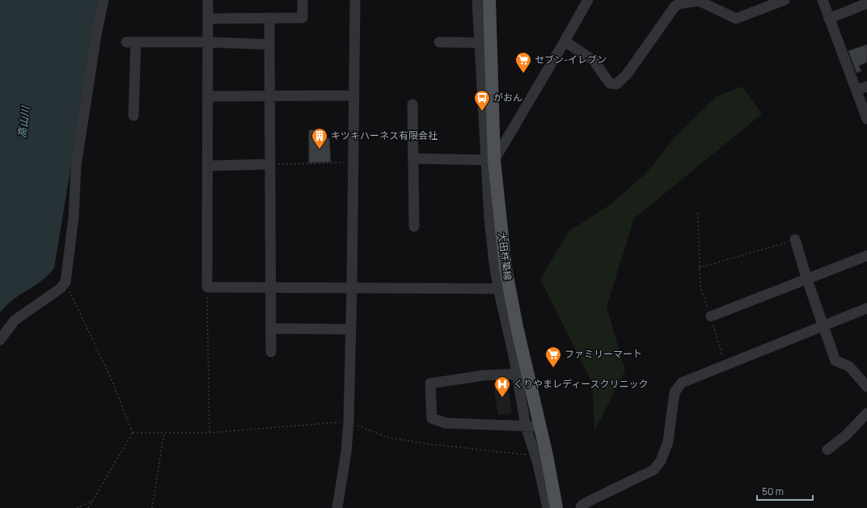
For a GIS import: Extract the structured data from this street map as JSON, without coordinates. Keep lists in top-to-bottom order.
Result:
{
  "streets": {
    "main road": ["大田杵築線"]
  },
  "water": ["高山川"],
  "places": {
    "supermarket": ["セブン-イレブン", "ファミリーマート"],
    "bus stop": ["がおん"],
    "building": ["キツキハーネス有限会社"],
    "hospital": ["くりやまレディースクリニック"]
  },
  "scale_bar": "50 m"
}
